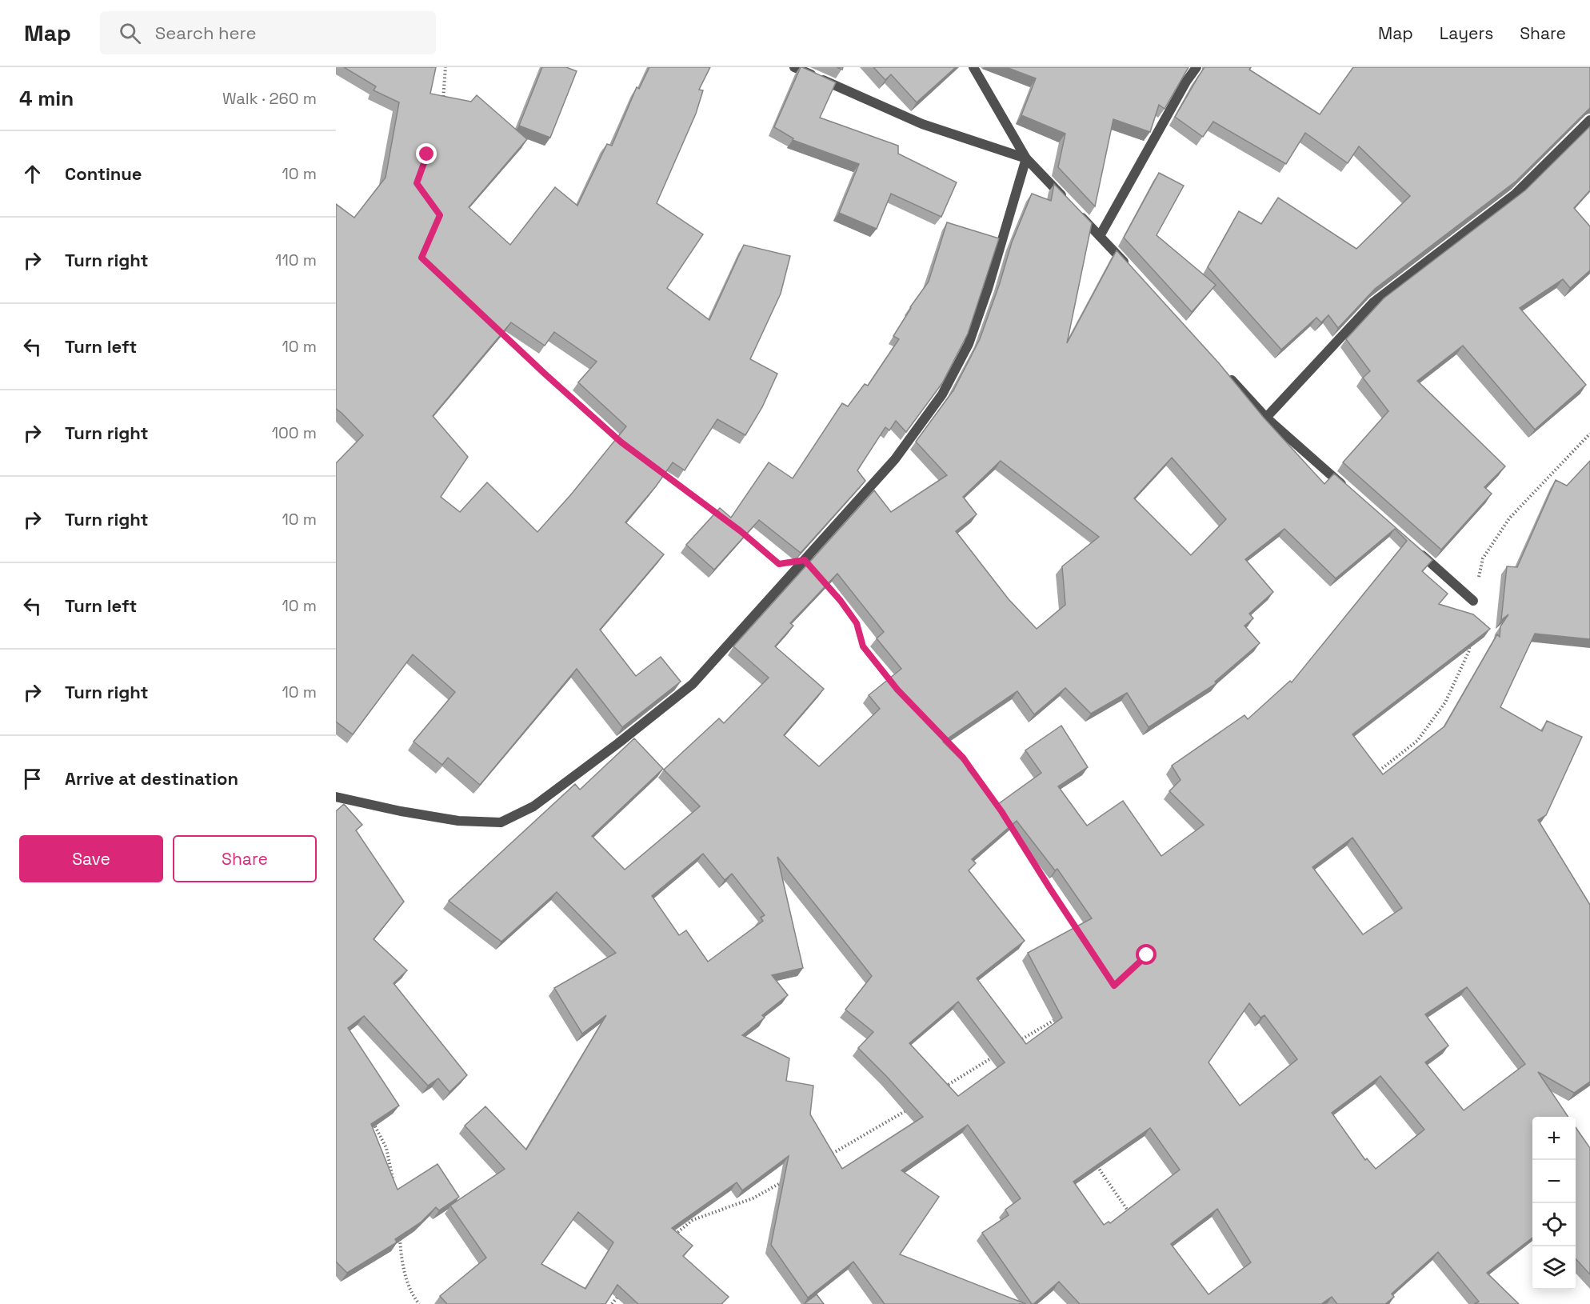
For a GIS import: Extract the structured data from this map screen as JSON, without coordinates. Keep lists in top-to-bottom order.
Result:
{
  "page": {
    "header": "Map",
    "search": "Search here",
    "nav": ["Map", "Layers", "Share"],
    "heading": ["4 min", "Walk · 260 m"],
    "list": [
      ["Continue", "10 m"],
      ["Turn right", "110 m"],
      ["Turn left", "10 m"],
      ["Turn right", "100 m"],
      ["Turn right", "10 m"],
      ["Turn left", "10 m"],
      ["Turn right", "10 m"],
      "Arrive at destination"
    ],
    "buttons": ["Save", "Share"],
    "map_buttons": ["+", "−"]
  }
}
